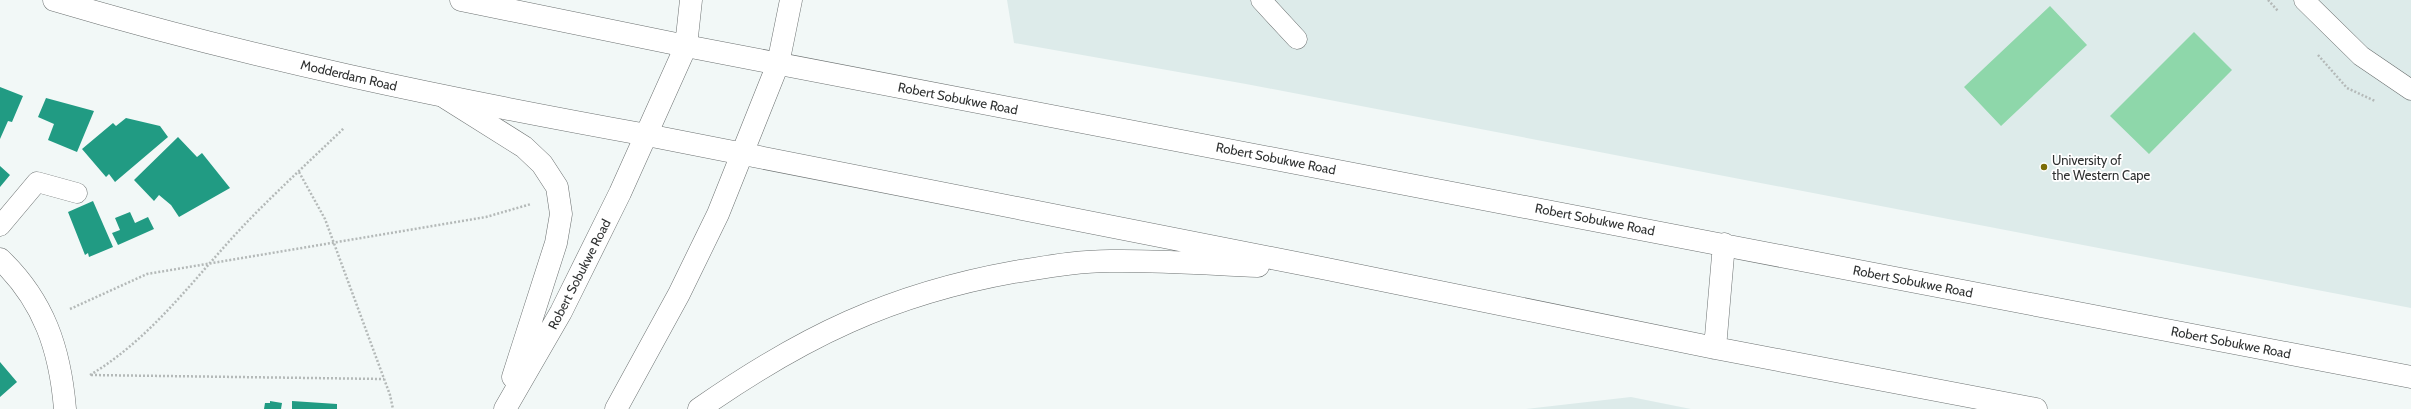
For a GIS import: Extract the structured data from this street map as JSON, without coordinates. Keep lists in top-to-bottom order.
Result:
{
  "streets": {
    "main road": ["Modderdam Road", "Robert Sobukwe Road"]
  },
  "crossings": [
    ["Modderdam Road", "Robert Sobukwe Road"]
  ],
  "places": ["University of the Western Cape"]
}
